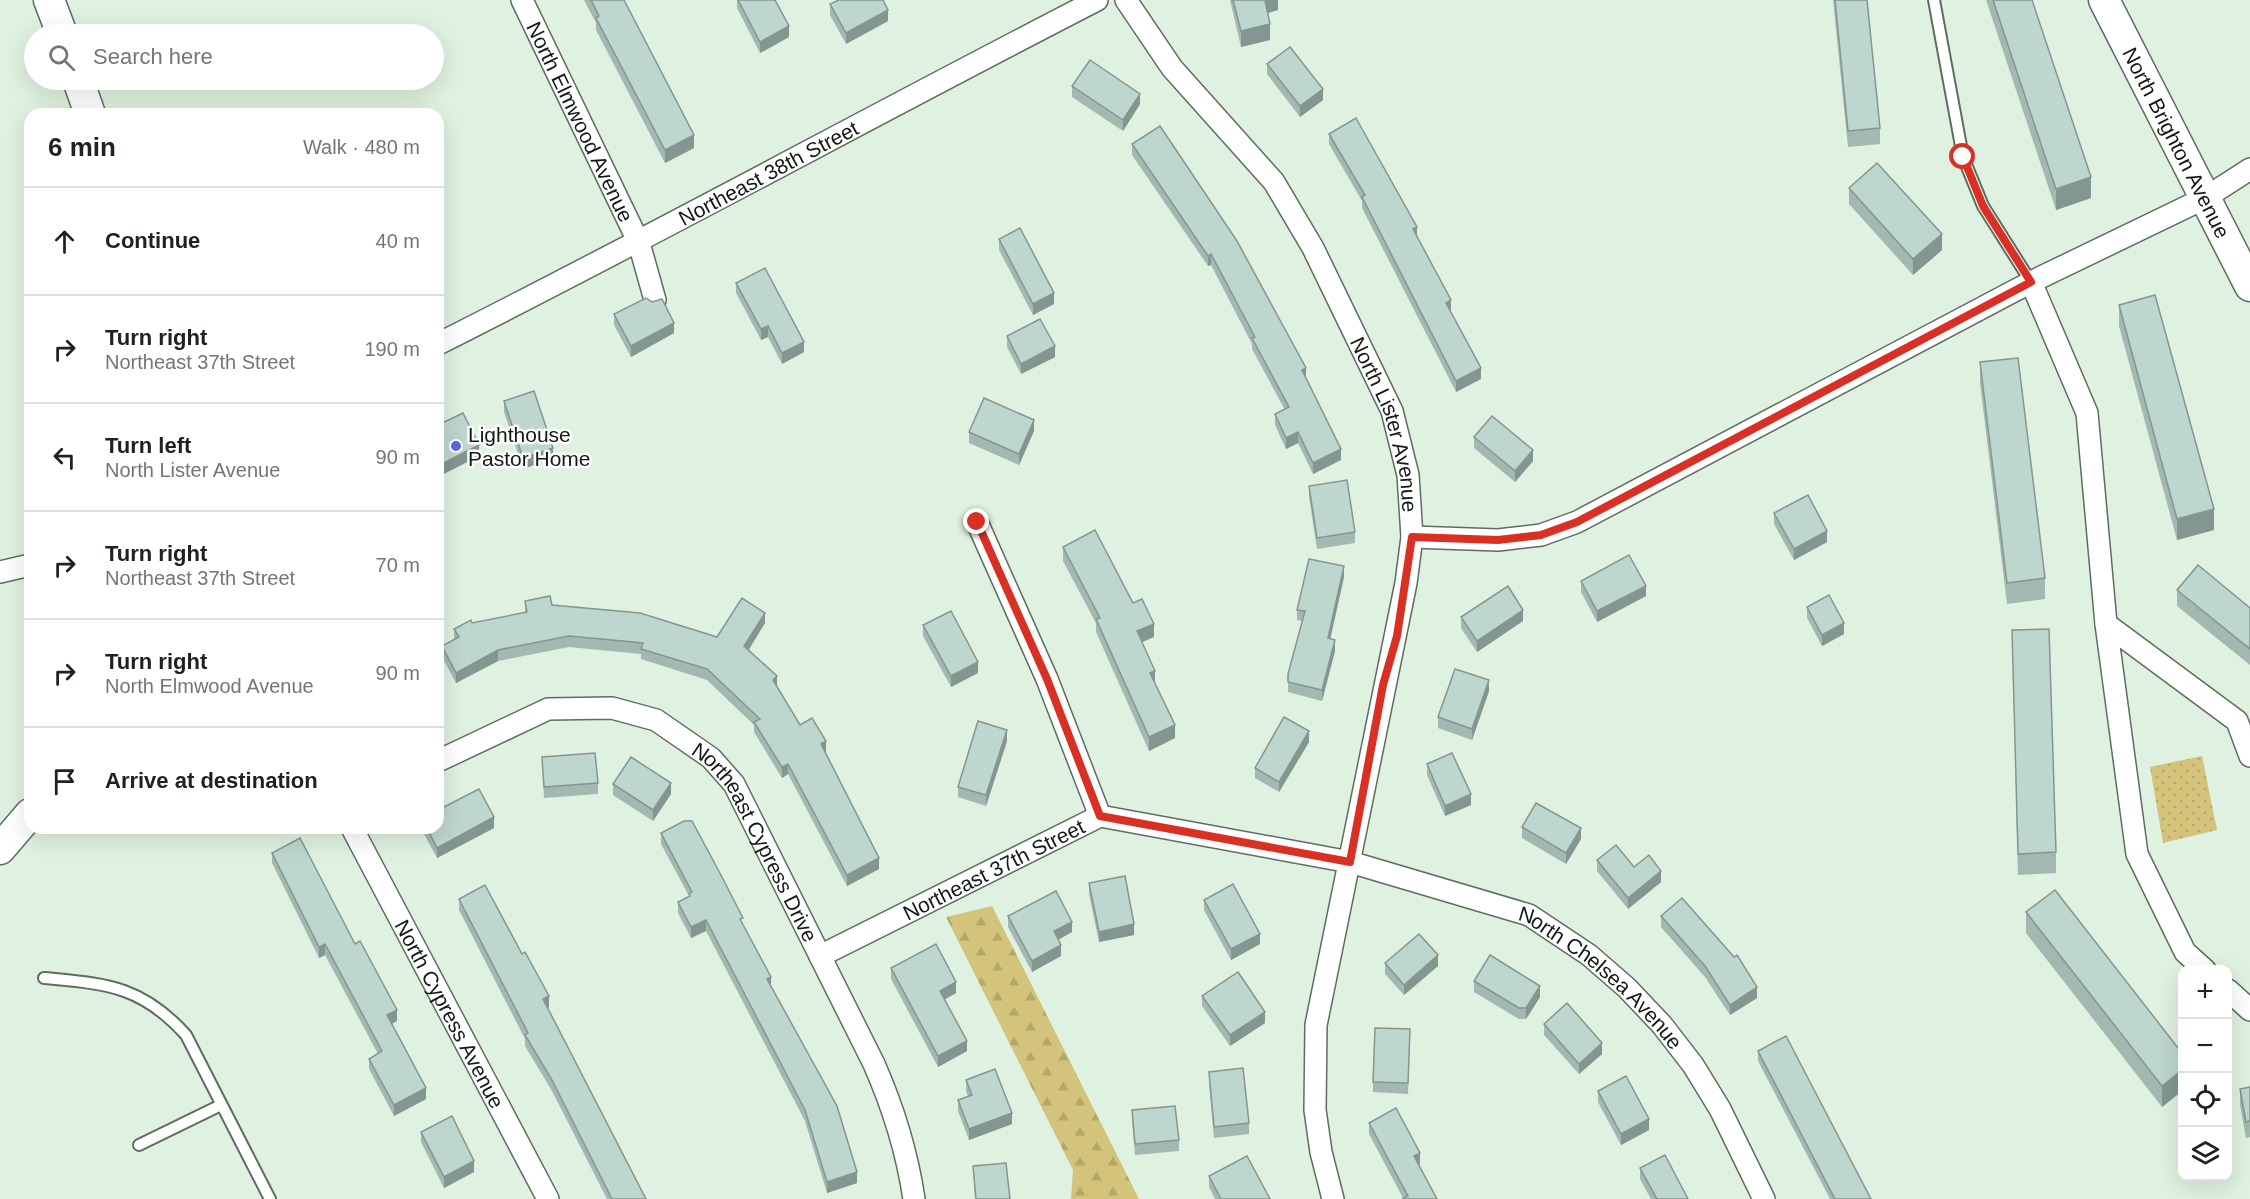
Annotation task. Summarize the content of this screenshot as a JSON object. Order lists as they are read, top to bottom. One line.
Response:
{"streets":{"main road":["North Brighton Avenue"],"street":["North Elmwood Avenue","Northeast 38th Street","North Lister Avenue","Northeast Cypress Drive","Northeast 37th Street","North Chelsea Avenue","North Cypress Avenue"]},"crossings":[["North Elmwood Avenue","Northeast 38th Street"],["North Lister Avenue","Northeast 37th Street"],["North Lister Avenue","North Chelsea Avenue"],["Northeast Cypress Drive","Northeast 37th Street"],["Northeast 37th Street","North Chelsea Avenue"]],"places":["Lighthouse Pastor Home"],"page":{"search":"Search here","heading":["6 min","Walk · 480 m"],"list":[["Continue","40 m"],["Turn right","Northeast 37th Street","190 m"],["Turn left","North Lister Avenue","90 m"],["Turn right","Northeast 37th Street","70 m"],["Turn right","North Elmwood Avenue","90 m"],"Arrive at destination"],"map_buttons":["+","−"]}}
